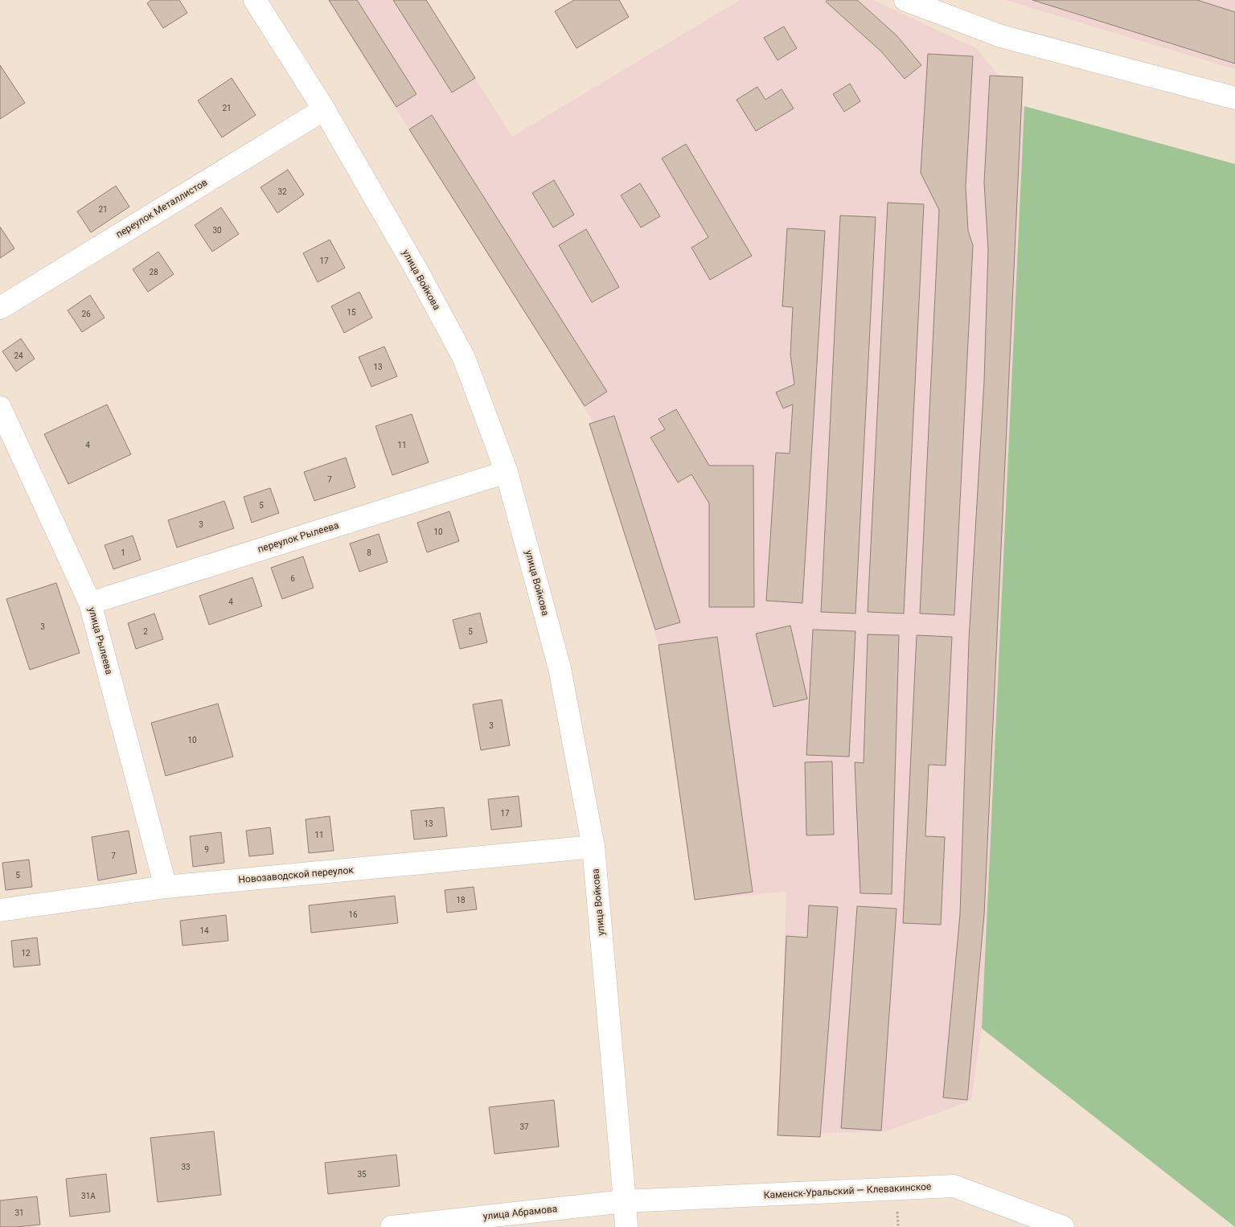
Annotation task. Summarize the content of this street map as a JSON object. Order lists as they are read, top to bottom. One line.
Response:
{"streets":{"street":["переулок Металлистов","улица Войкова","переулок Рылеева","улица Рылеева","Новозаводской переулок","Каменск-Уральский — Клевакинское","улица Абрамова"]},"crossings":[["переулок Металлистов","улица Войкова"],["улица Войкова","переулок Рылеева"],["улица Войкова","Новозаводской переулок"],["улица Войкова","Каменск-Уральский — Клевакинское"],["улица Войкова","улица Абрамова"],["переулок Рылеева","улица Рылеева"],["улица Рылеева","Новозаводской переулок"],["Каменск-Уральский — Клевакинское","улица Абрамова"]],"house_numbers":["21","32","21","30","17","28","15","26","24","13","4","11","7","5","3","10","1","8","6","4","3","2","5","3","10","17","13","11","9","7","5","18","16","14","12","37","33","35","31А","31"]}
